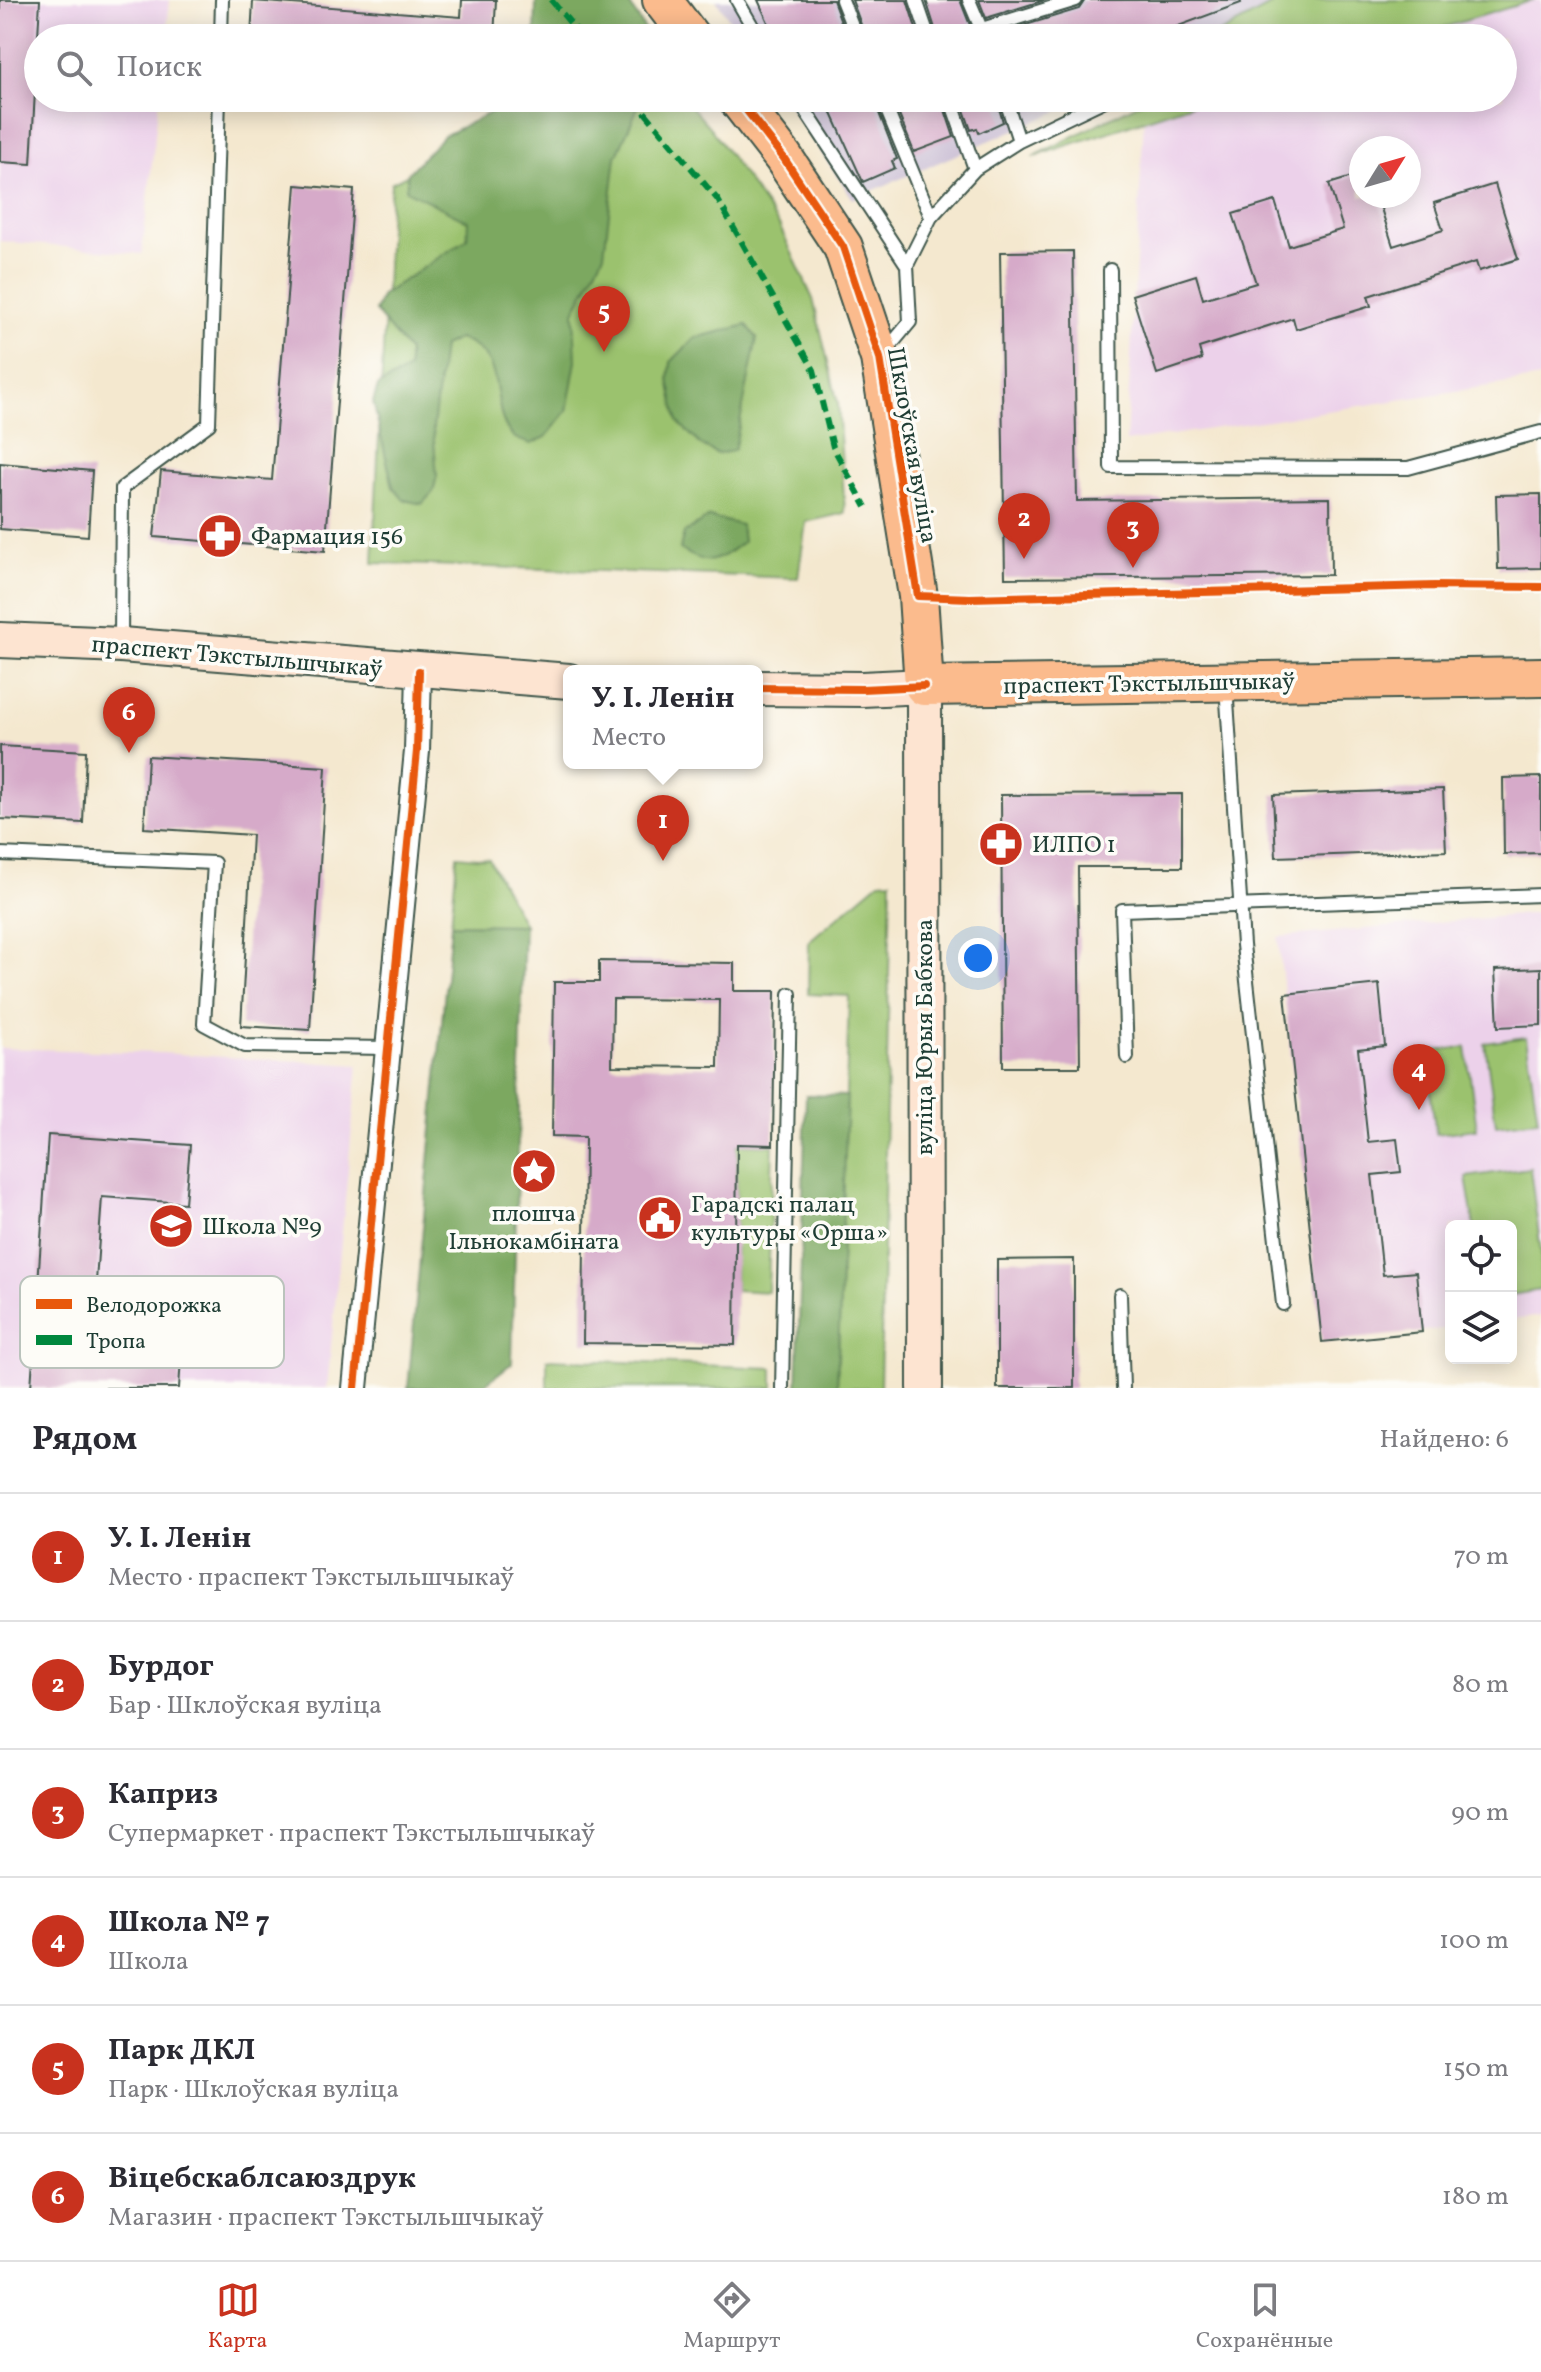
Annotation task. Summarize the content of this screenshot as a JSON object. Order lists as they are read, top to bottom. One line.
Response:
{"streets":{"main road":["Шклоўская вуліца","праспект Тэкстыльшчыкаў"],"street":["вуліца Юрыя Бабкова"]},"crossings":[["Шклоўская вуліца","праспект Тэкстыльшчыкаў"],["Шклоўская вуліца","вуліца Юрыя Бабкова"],["праспект Тэкстыльшчыкаў","вуліца Юрыя Бабкова"]],"places":{"pharmacy":["Фармация 156","ИЛПО 1"],"place":["плошча Ільнокамбіната"],"public building":["Гарадскі палац культуры «Орша»"],"school or university":["Школа №9"]},"legend":["Велодорожка","Тропа"],"north":"top right","page":{"search":"Поиск","pins":["5","2","3","6","1","4"],"popup":["У. І. Ленін","Место"],"heading":["Рядом","Найдено: 6"],"list":[{"mark":"1","name":"У. І. Ленін","note":"Место · праспект Тэкстыльшчыкаў","value":"70 m"},{"mark":"2","name":"Бурдог","note":"Бар · Шклоўская вуліца","value":"80 m"},{"mark":"3","name":"Каприз","note":"Супермаркет · праспект Тэкстыльшчыкаў","value":"90 m"},{"mark":"4","name":"Школа № 7","note":"Школа","value":"100 m"},{"mark":"5","name":"Парк ДКЛ","note":"Парк · Шклоўская вуліца","value":"150 m"},{"mark":"6","name":"Віцебскаблсаюздрук","note":"Магазин · праспект Тэкстыльшчыкаў","value":"180 m"}],"nav":["Карта","Маршрут","Сохранённые"]}}
